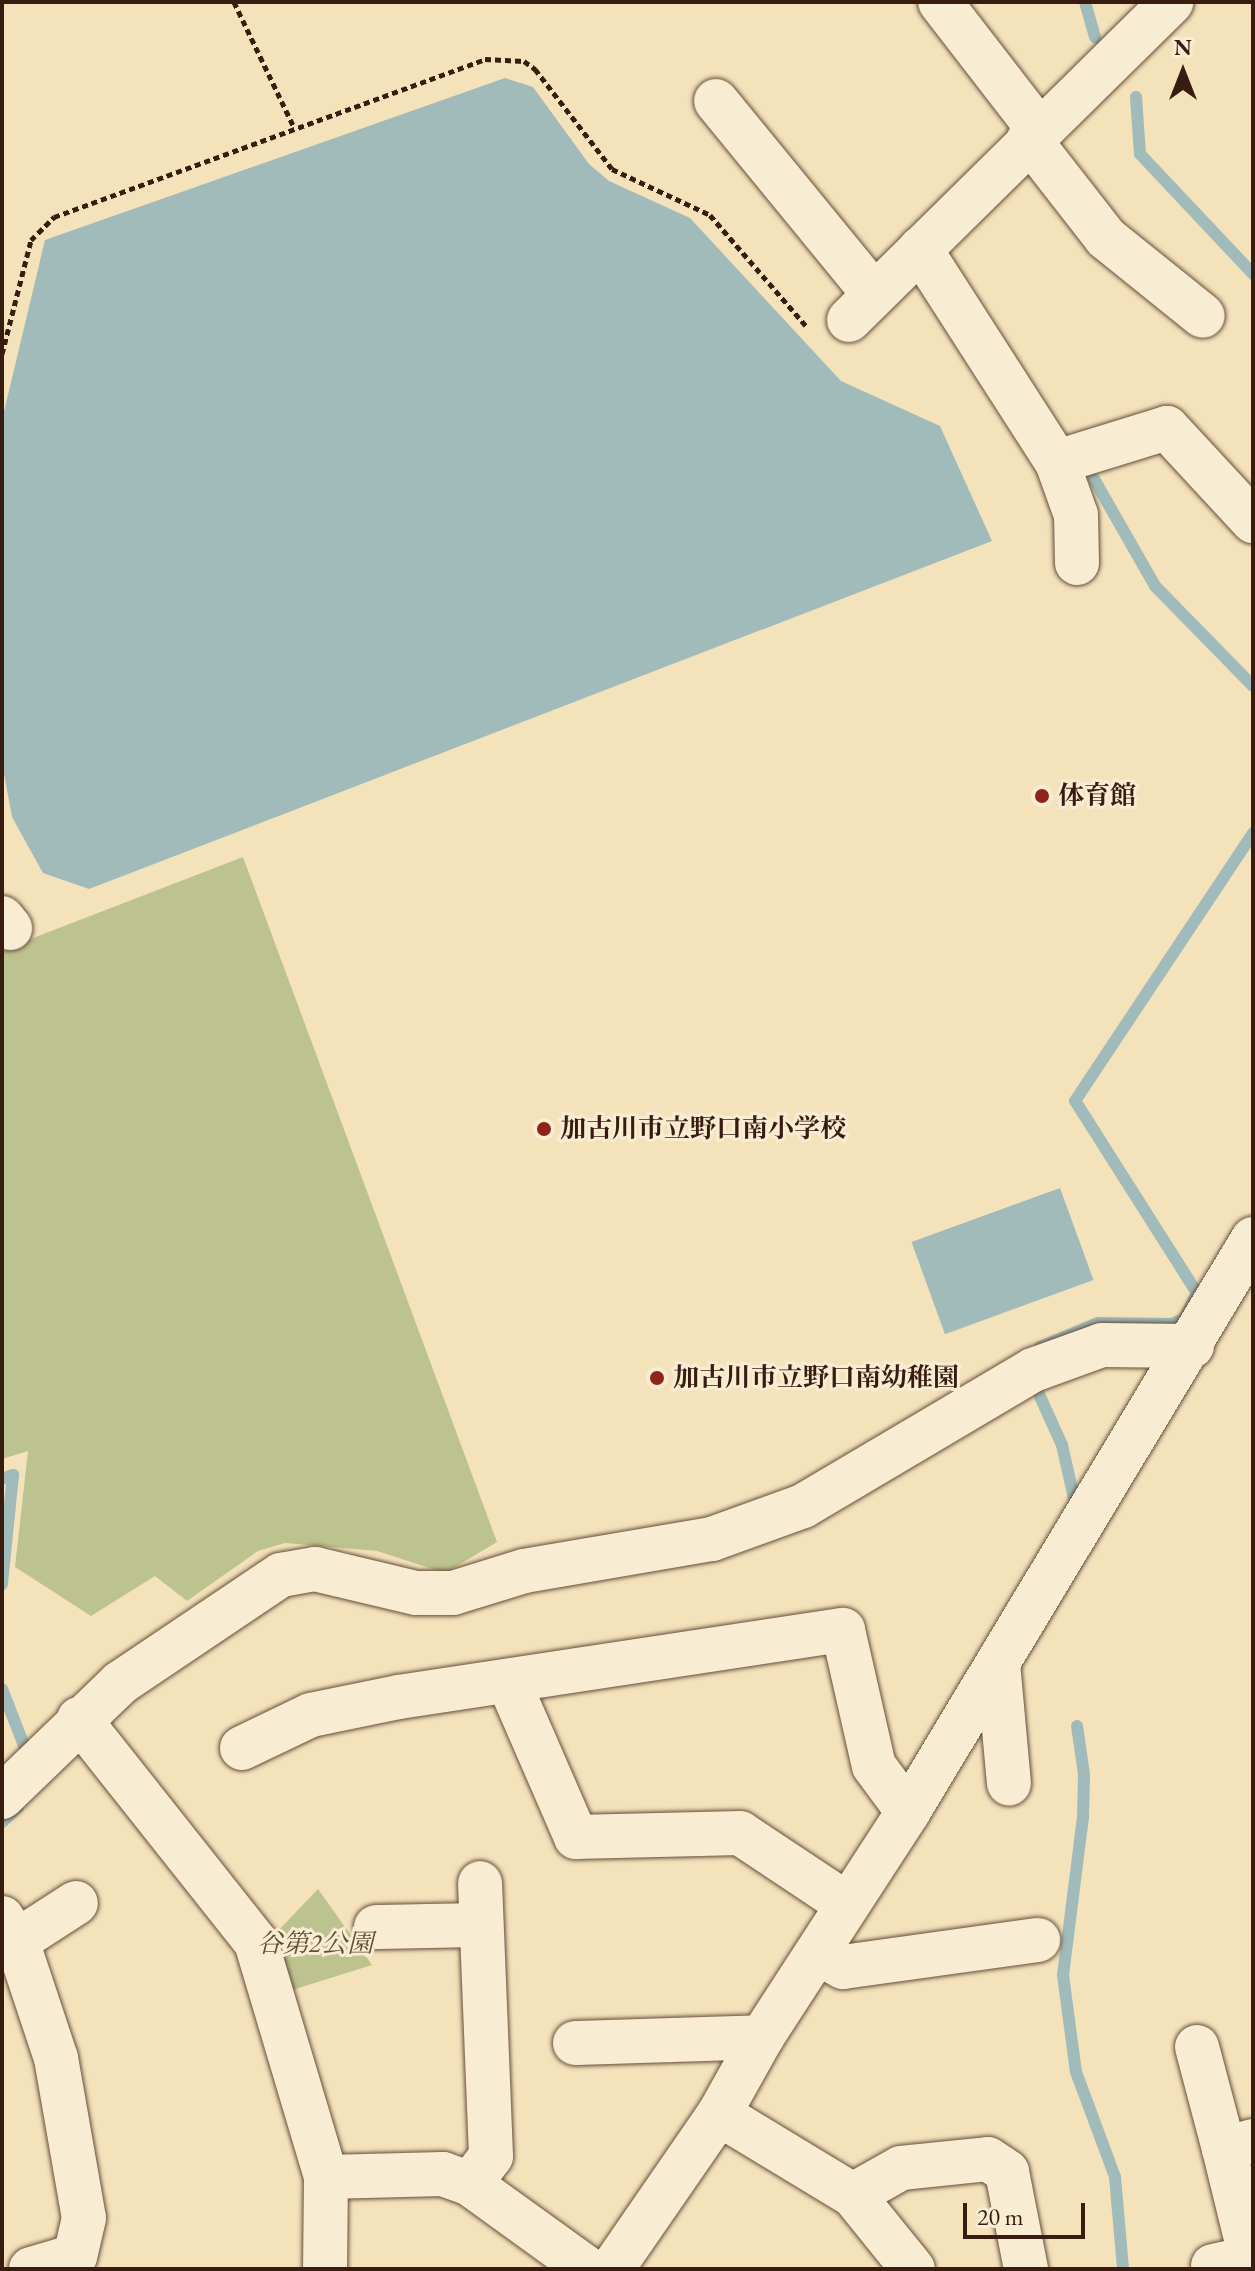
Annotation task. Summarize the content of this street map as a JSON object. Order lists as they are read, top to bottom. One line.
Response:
{"parks":["谷第2公園"],"places":["体育館","加古川市立野口南小学校","加古川市立野口南幼稚園"],"scale_bar":"20 m","north":"top"}
